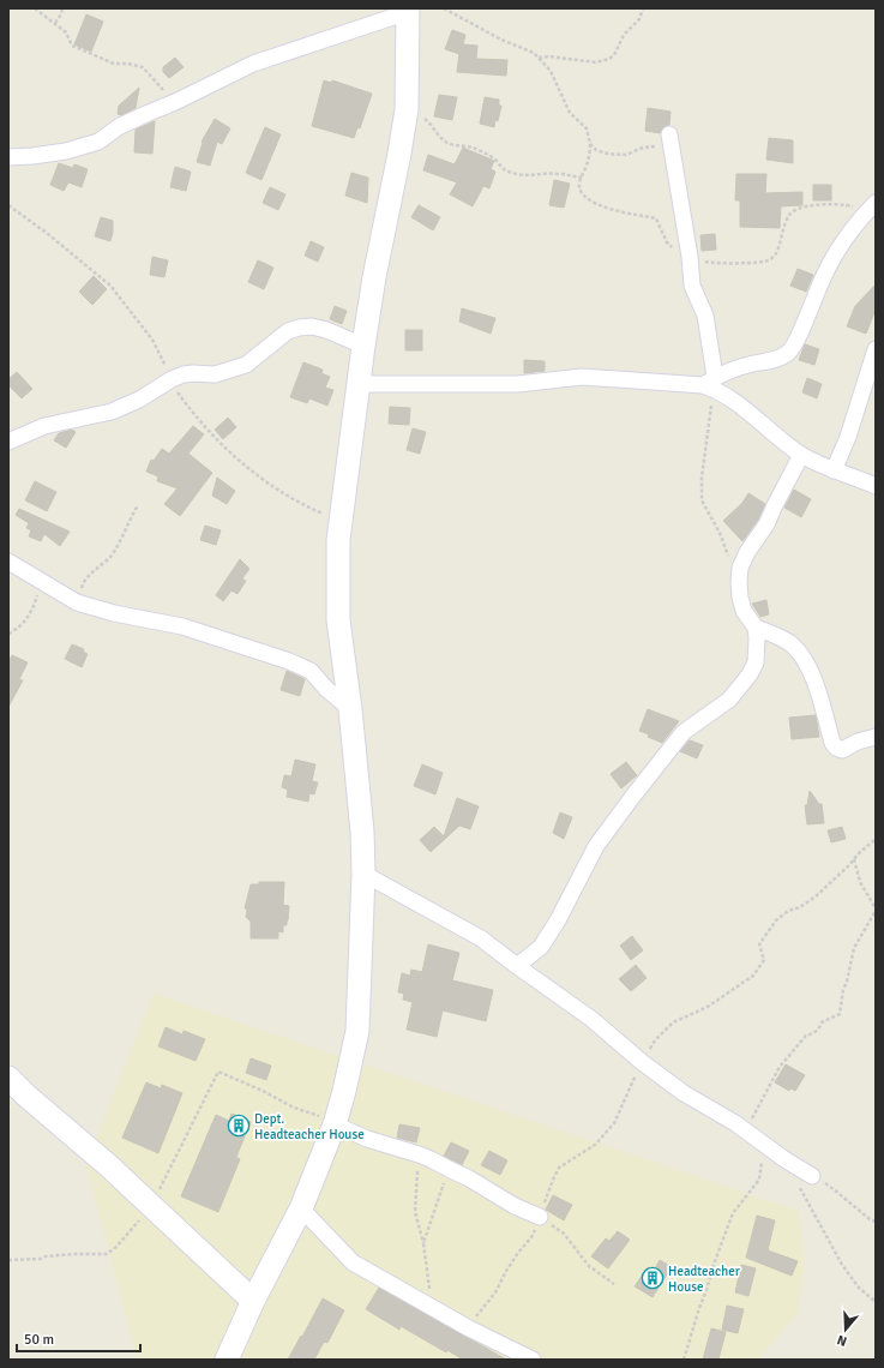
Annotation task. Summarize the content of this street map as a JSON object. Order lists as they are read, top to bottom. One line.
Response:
{"places":{"building":["Dept. Headteacher House","Headteacher House"]},"scale_bar":"50 m","north":"bottom"}
